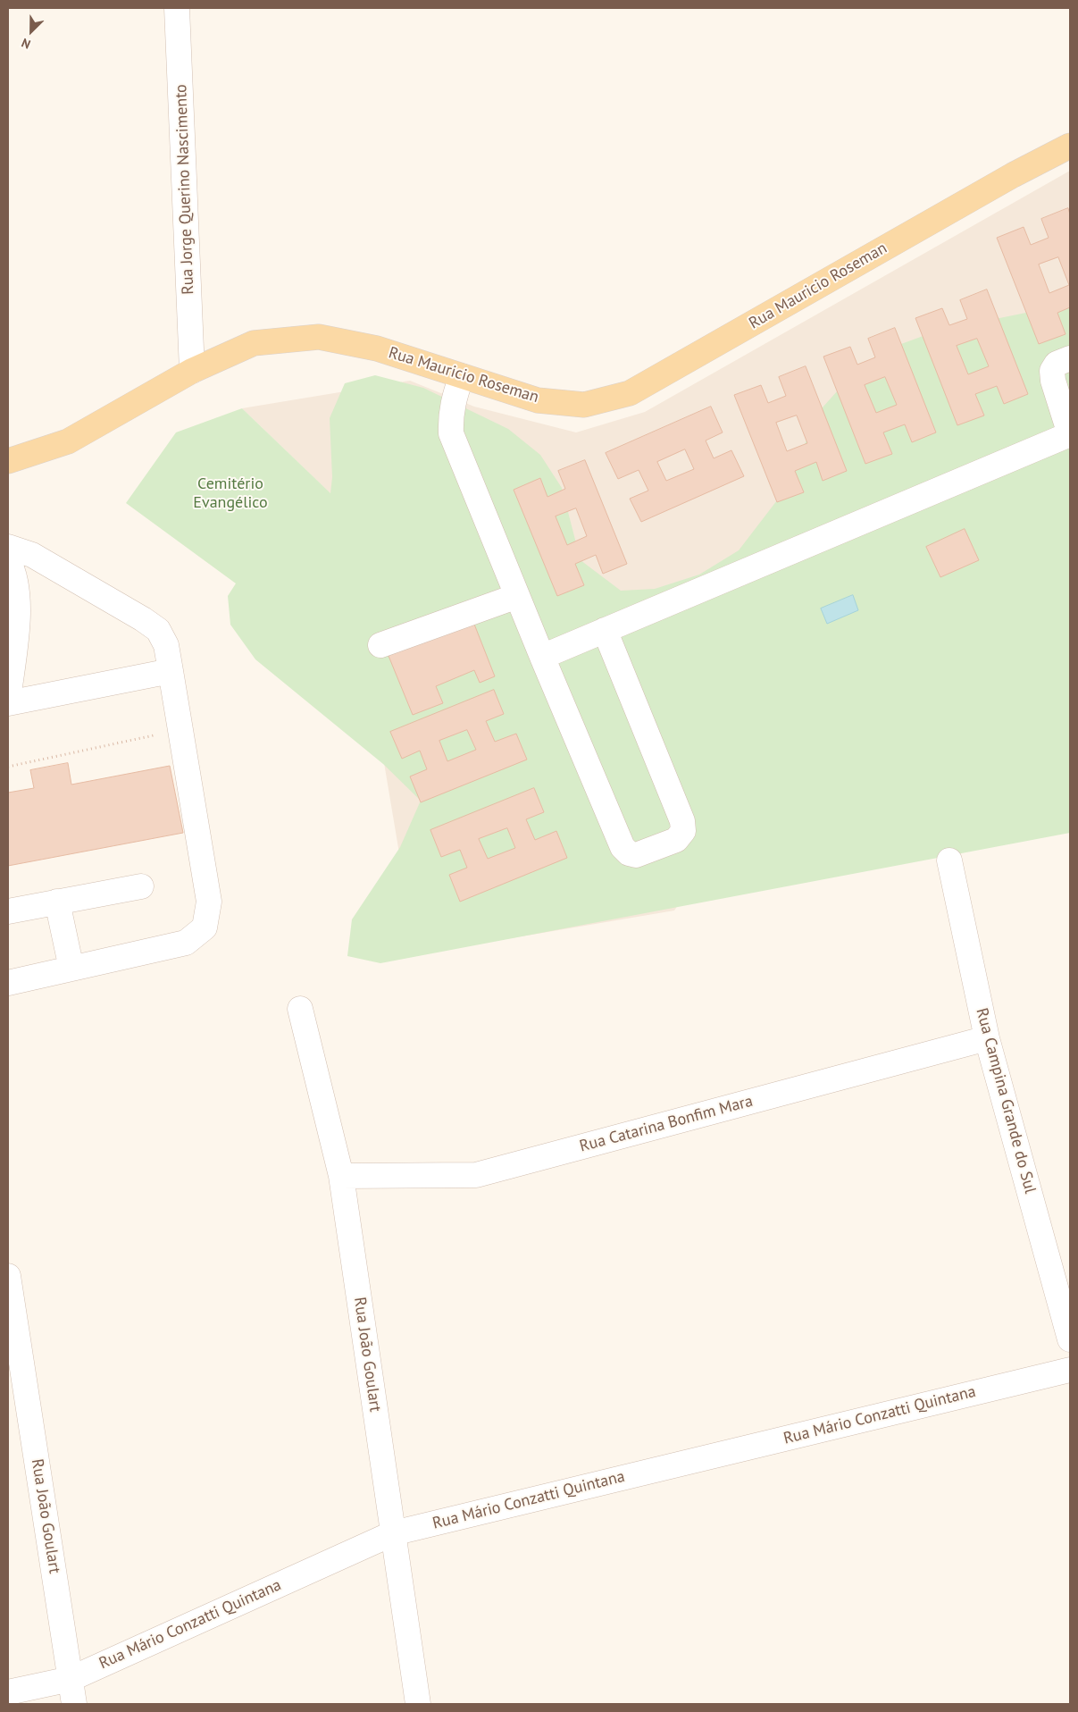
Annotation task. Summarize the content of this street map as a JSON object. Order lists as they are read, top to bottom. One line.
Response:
{"streets":{"main road":["Rua Mauricio Roseman"],"street":["Rua Jorge Querino Nascimento","Rua Campina Grande do Sul","Rua Catarina Bonfim Mara","Rua João Goulart","Rua Mário Conzatti Quintana"]},"crossings":[["Rua Jorge Querino Nascimento","Rua Mauricio Roseman"],["Rua Campina Grande do Sul","Rua Catarina Bonfim Mara"],["Rua Catarina Bonfim Mara","Rua João Goulart"],["Rua João Goulart","Rua Mário Conzatti Quintana"]],"parks":["Cemitério Evangélico"],"north":"bottom left"}
